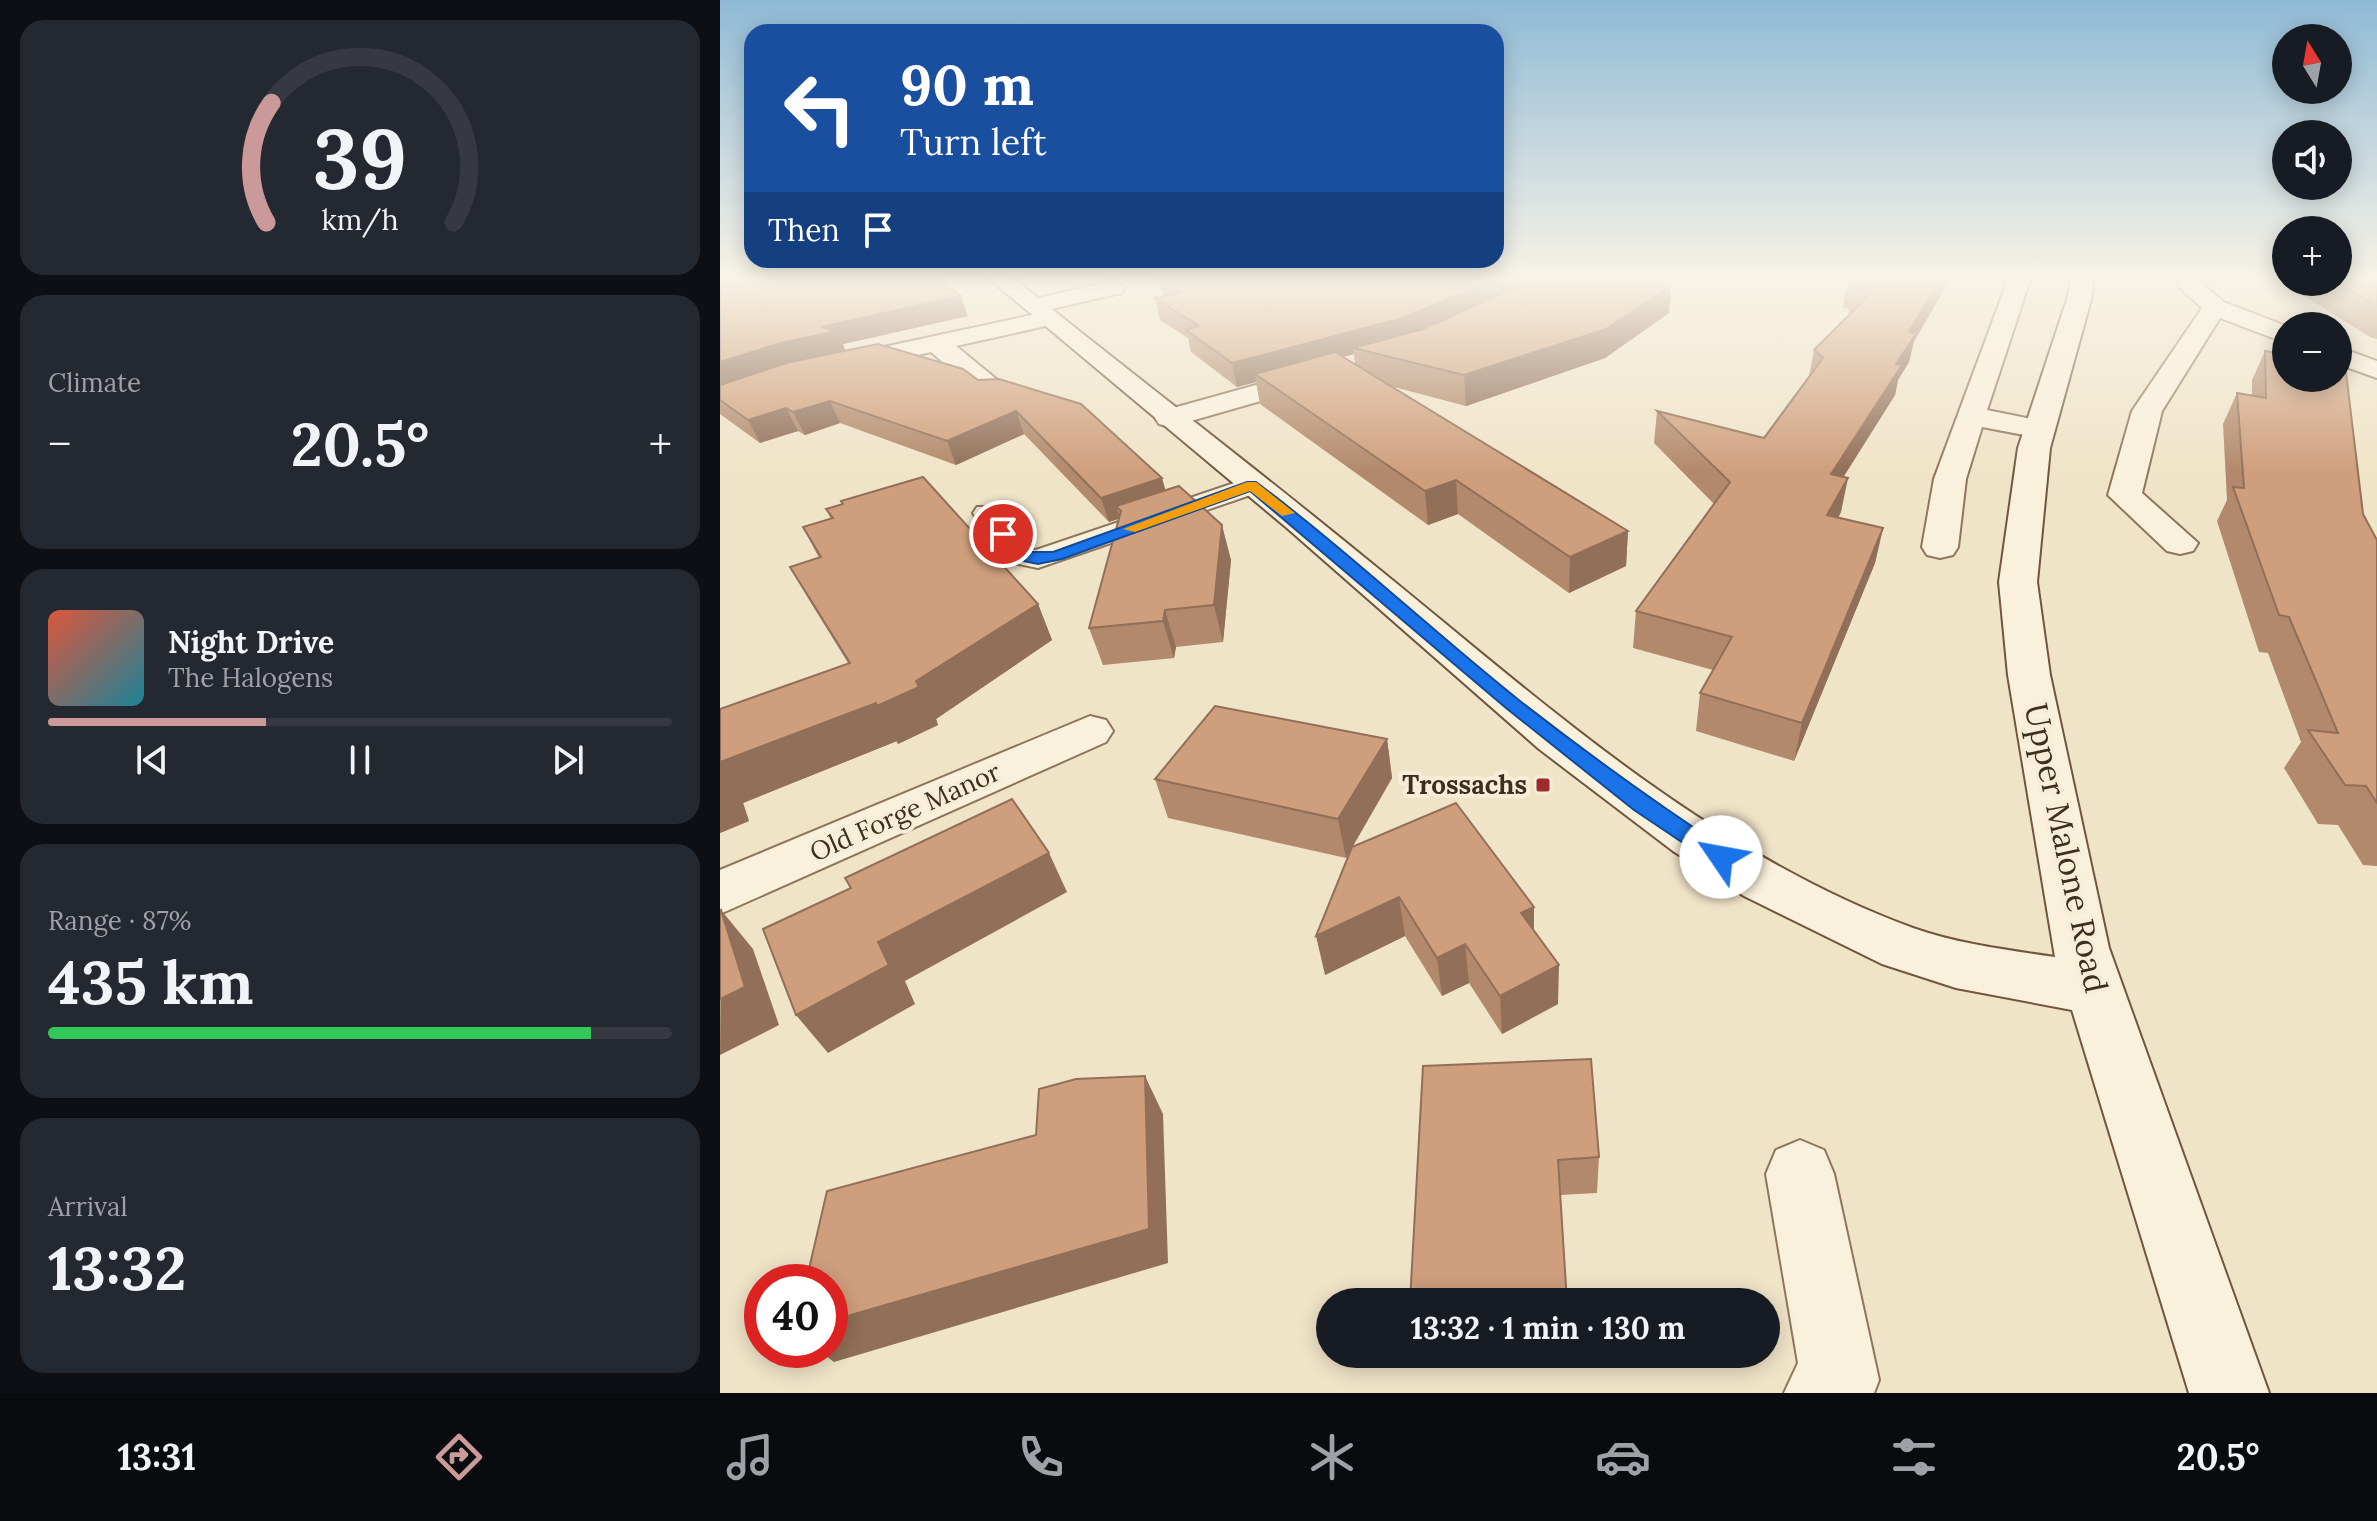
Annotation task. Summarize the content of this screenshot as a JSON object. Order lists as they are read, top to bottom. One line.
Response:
{"streets":{"street":["Old Forge Manor","Upper Malone Road"]},"places":{"transit":["Trossachs"]},"north":"top","page":{"map_buttons":["+","−"],"turn":["90 m","Turn left"],"then":"Then","tile":["Climate",["Range · 87%","435 km"],["Arrival","13:32"]],"heat":["−","20.5°","+"],"song":["Night Drive","The Halogens"],"limit":"40","trip":"13:32 · 1 min · 130 m","tabs":["13:31","20.5°"],"gauge":["39","km/h"]}}
